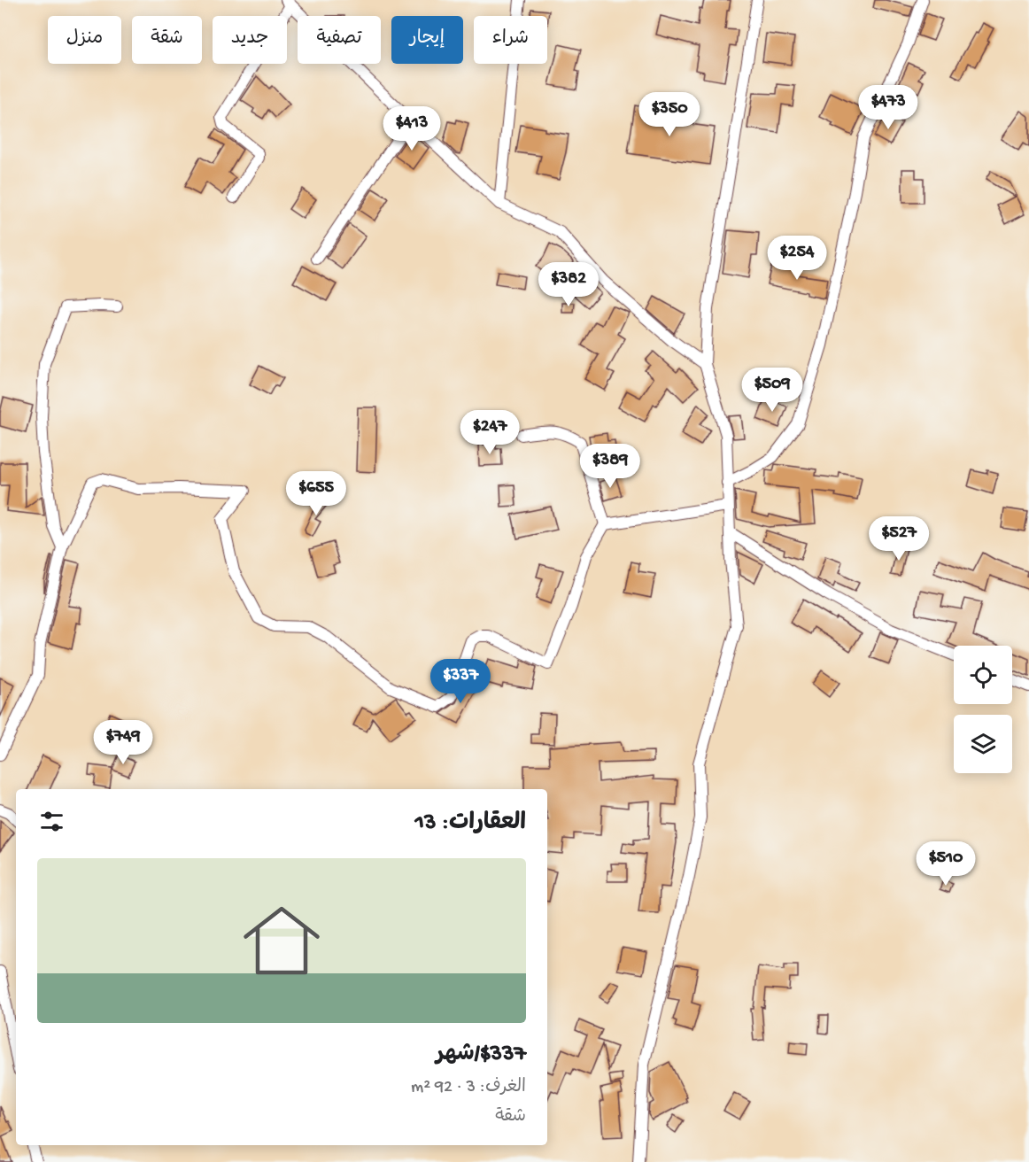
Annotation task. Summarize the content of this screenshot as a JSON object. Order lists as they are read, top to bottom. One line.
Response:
{"page":{"chip":["شراء","إيجار","تصفية","جديد","شقة","منزل"],"price":["$473","$350","$413","$254","$382","$509","$247","$389","$655","$527","$337","$749","$510"],"heading":"العقارات: 13","list":[{"name":"$337/شهر","note":"الغرف: 3 · 92 m² · شقة"}]}}
